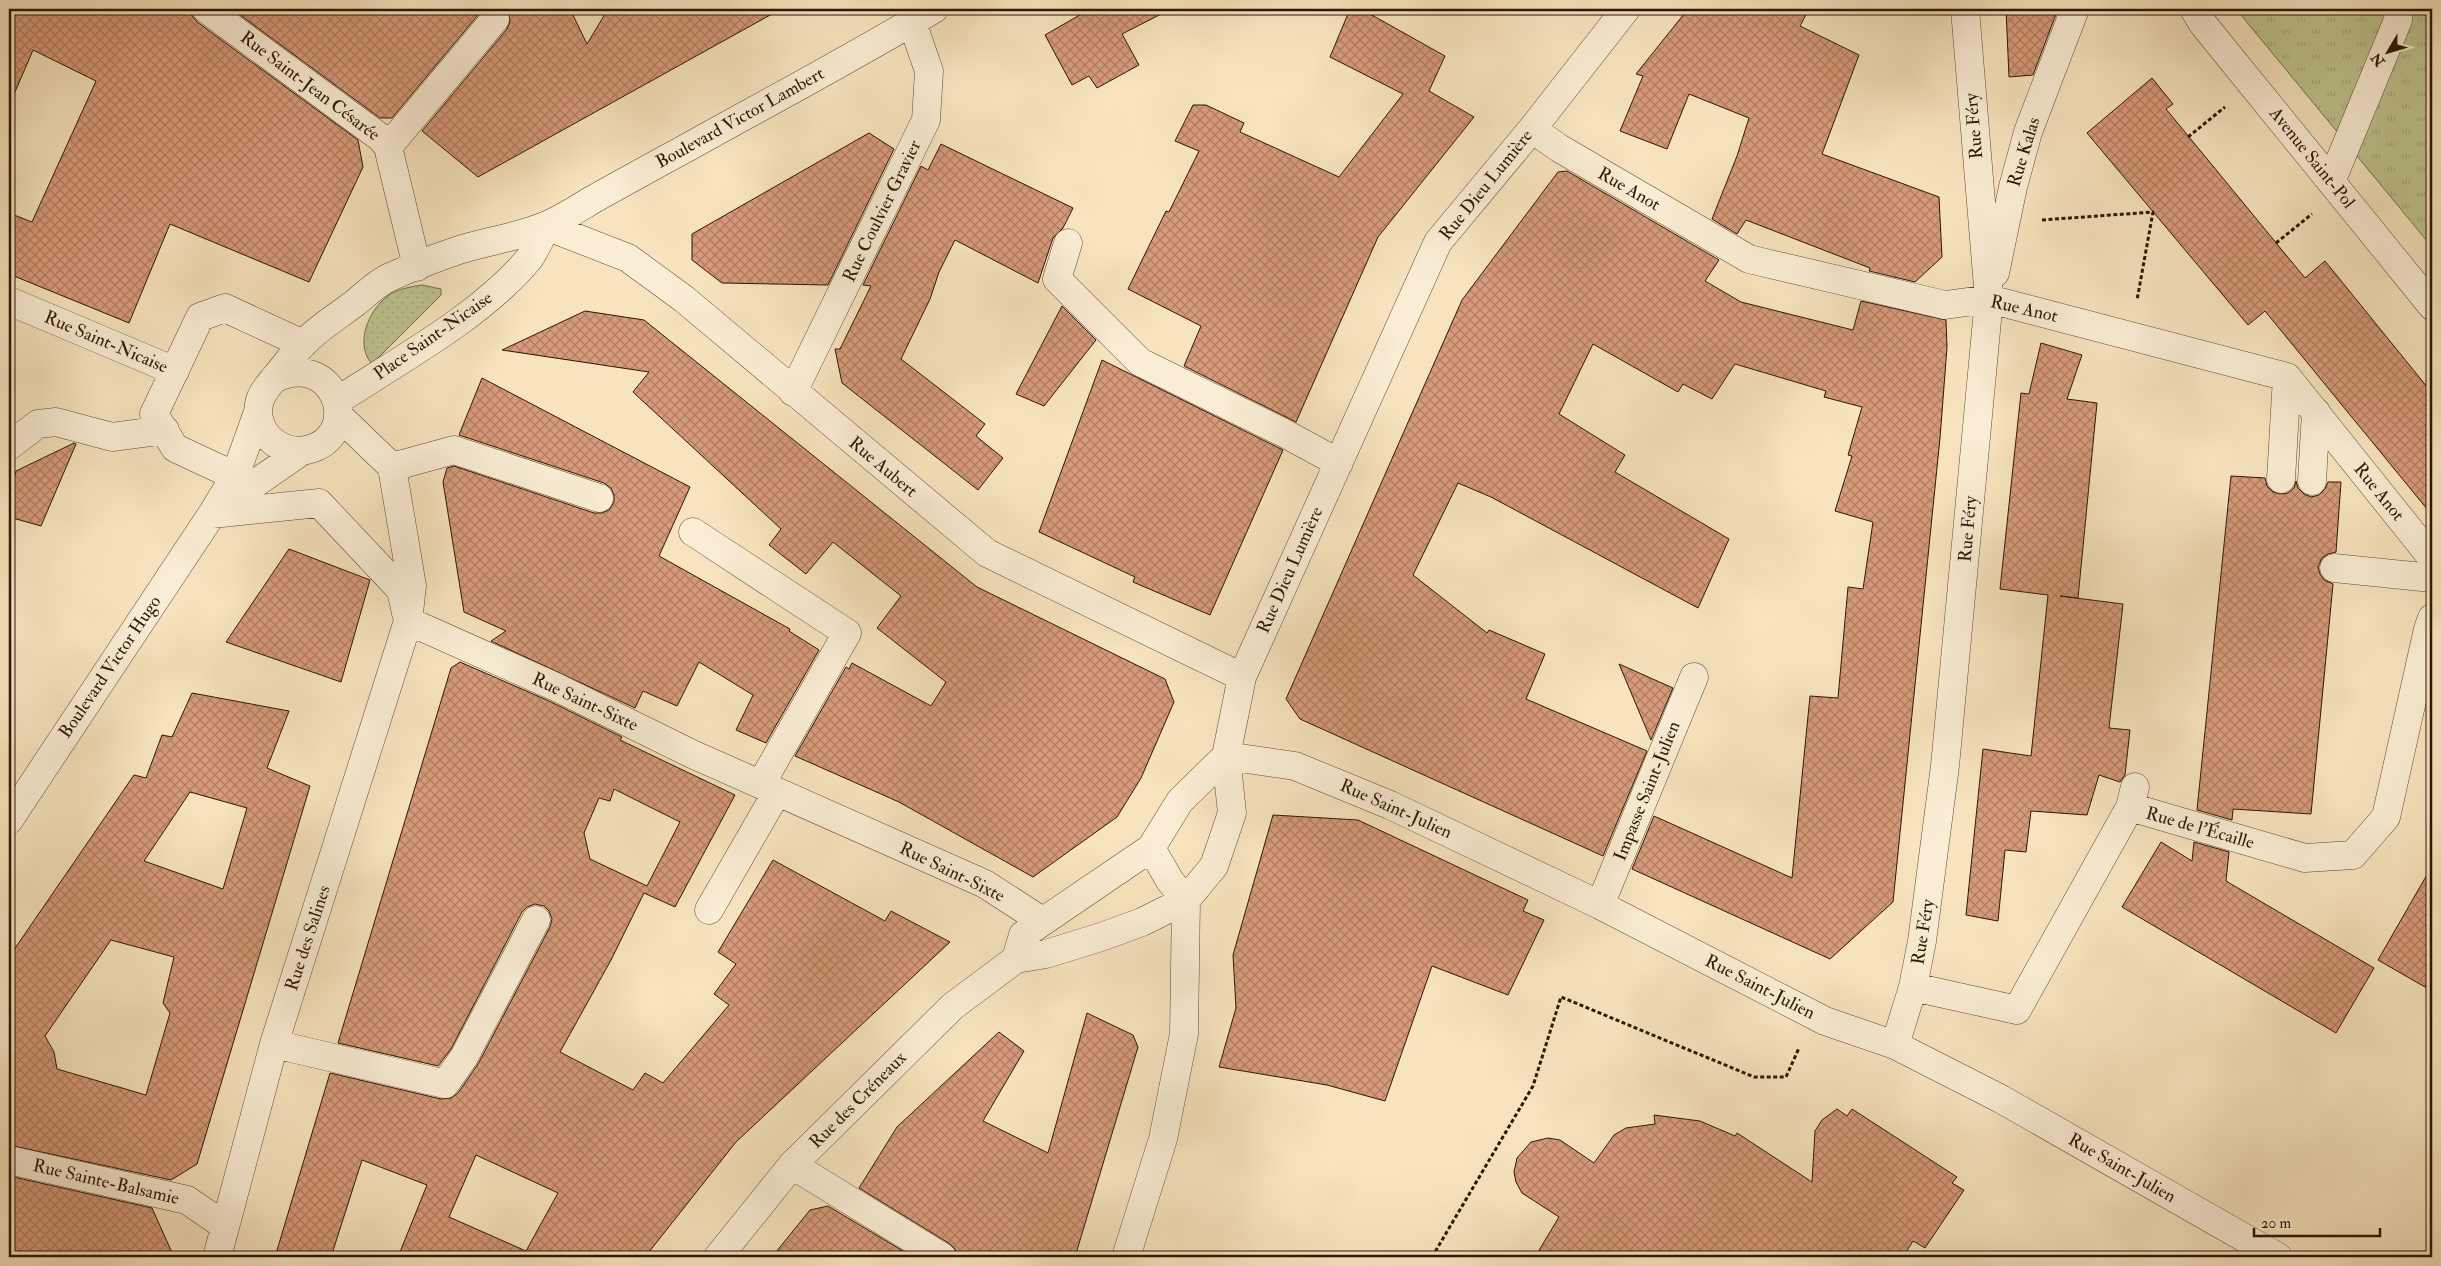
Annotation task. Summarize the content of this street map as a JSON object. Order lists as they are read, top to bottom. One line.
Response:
{"streets":{"street":["Rue Saint-Jean Césarée","Boulevard Victor Lambert","Rue Féry","Rue Kalas","Avenue Saint-Pol","Rue Dieu Lumière","Rue Anot","Rue Coulvier Gravier","Place Saint-Nicaise","Rue Saint-Nicaise","Rue Aubert","Boulevard Victor Hugo","Rue Saint-Sixte","Impasse Saint-Julien","Rue Saint-Julien","Rue de l'Écaille","Rue des Salines","Rue des Créneaux","Rue Sainte-Balsamie"]},"crossings":[["Boulevard Victor Lambert","Rue Coulvier Gravier"],["Boulevard Victor Lambert","Place Saint-Nicaise"],["Boulevard Victor Lambert","Rue Aubert"],["Rue Féry","Rue Kalas"],["Rue Féry","Rue Anot"],["Rue Féry","Rue Saint-Julien"],["Rue Féry","Rue de l'Écaille"],["Rue Kalas","Rue Anot"],["Rue Dieu Lumière","Rue Anot"],["Rue Dieu Lumière","Rue Aubert"],["Rue Dieu Lumière","Rue Saint-Julien"],["Rue Coulvier Gravier","Rue Aubert"],["Place Saint-Nicaise","Rue Aubert"],["Rue Saint-Sixte","Rue des Salines"],["Impasse Saint-Julien","Rue Saint-Julien"],["Rue des Salines","Rue Sainte-Balsamie"]],"scale_bar":"20 m","north":"bottom left"}
